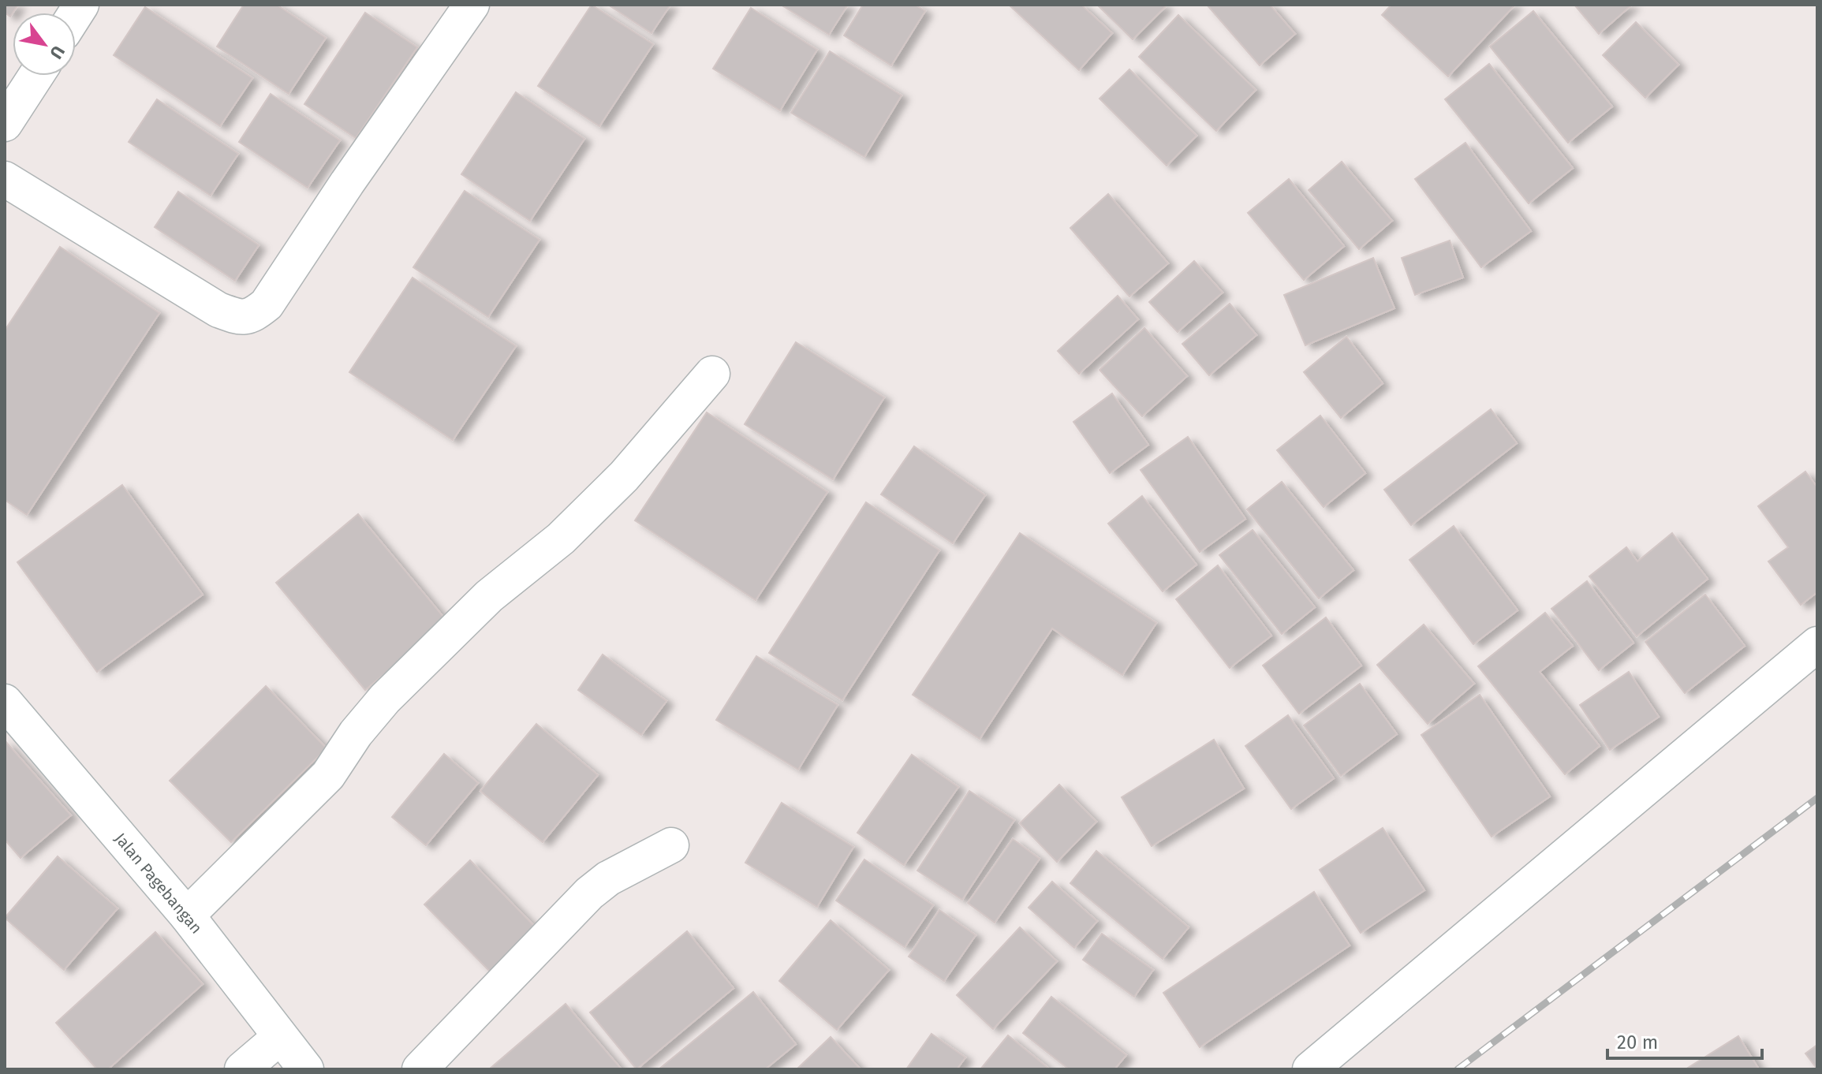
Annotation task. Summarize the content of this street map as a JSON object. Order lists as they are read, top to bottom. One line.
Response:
{"streets":{"street":["Jalan Pagebangan"]},"scale_bar":"20 m","north":"bottom right"}
